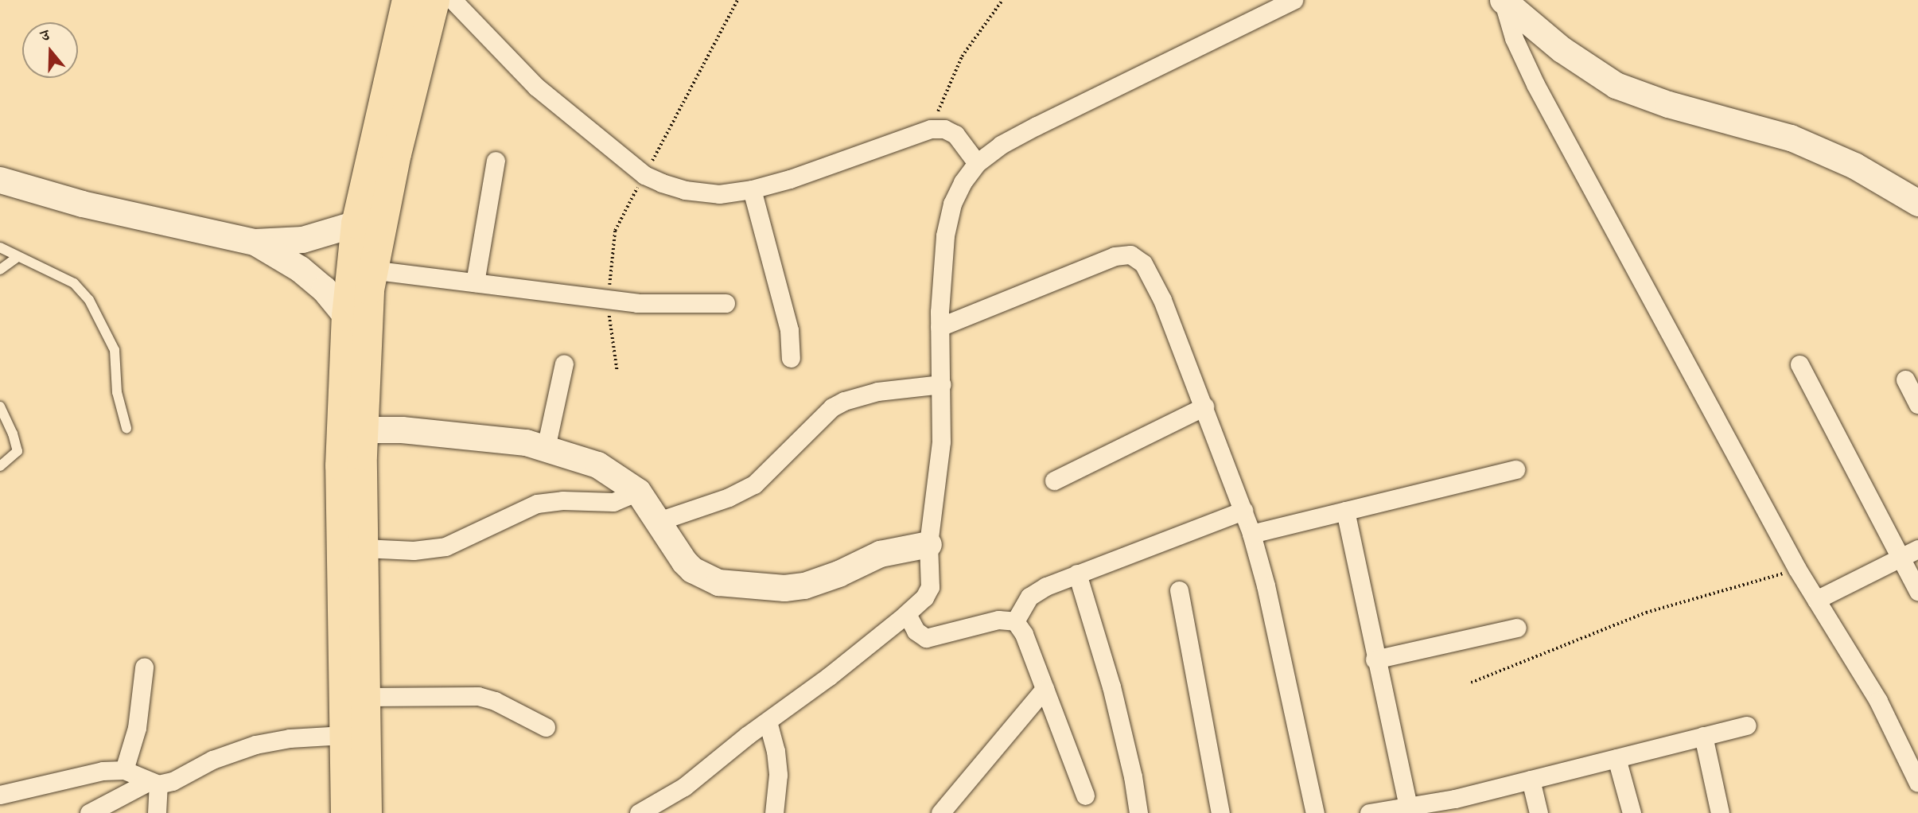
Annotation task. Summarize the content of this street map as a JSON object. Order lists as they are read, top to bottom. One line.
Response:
{"north":"top"}
